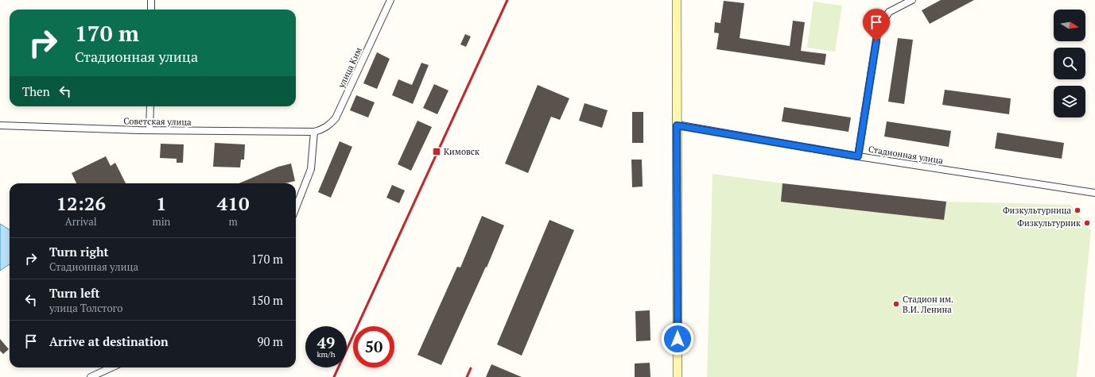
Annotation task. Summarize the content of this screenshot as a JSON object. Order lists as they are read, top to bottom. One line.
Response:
{"streets":{"street":["улица Ким","Советская улица","Стадионная улица"]},"crossings":[["улица Ким","Советская улица"]],"places":{"transit":["Кимовск"],"other":["Физкультурница","Физкультурник","Стадион им. В.И. Ленина"]},"north":"right","page":{"turn":["170 m","Стадионная улица"],"then":"Then","eta":["12:26","Arrival","1","min","410","m"],"list":[{"name":"Turn right","note":"Стадионная улица","value":"170 m"},{"name":"Turn left","note":"улица Толстого","value":"150 m"},{"name":"Arrive at destination","value":"90 m"}],"speed":"49 km/h","limit":"50"}}
